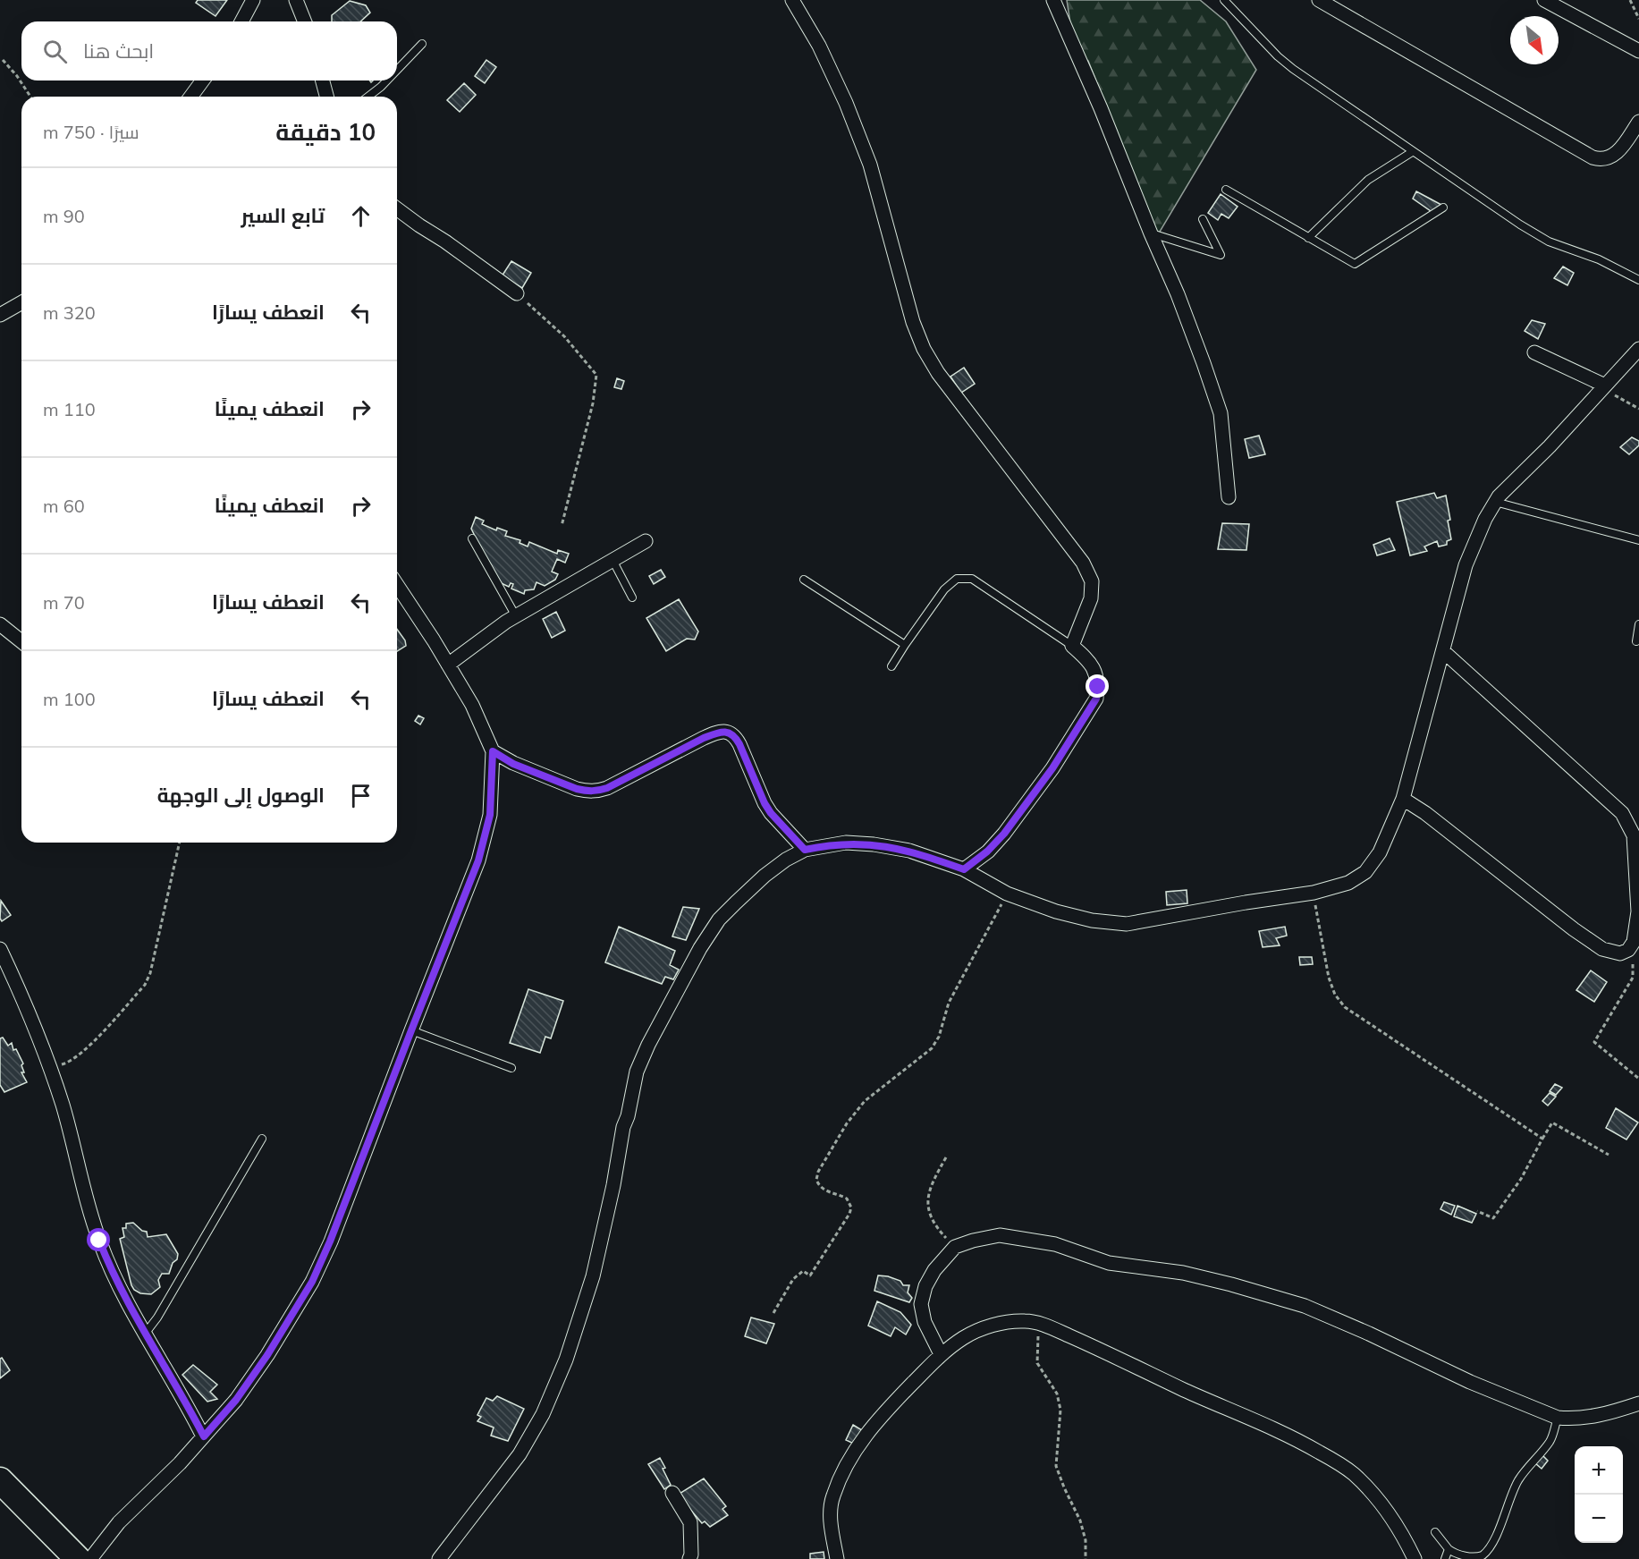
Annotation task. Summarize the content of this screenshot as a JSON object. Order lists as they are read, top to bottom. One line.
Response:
{"north":"bottom right","page":{"search":"ابحث هنا","heading":["10 دقيقة","سيرًا · 750 m"],"list":[["تابع السير","90 m"],["انعطف يسارًا","320 m"],["انعطف يمينًا","110 m"],["انعطف يمينًا","60 m"],["انعطف يسارًا","70 m"],["انعطف يسارًا","100 m"],"الوصول إلى الوجهة"],"map_buttons":["+","−"]}}
